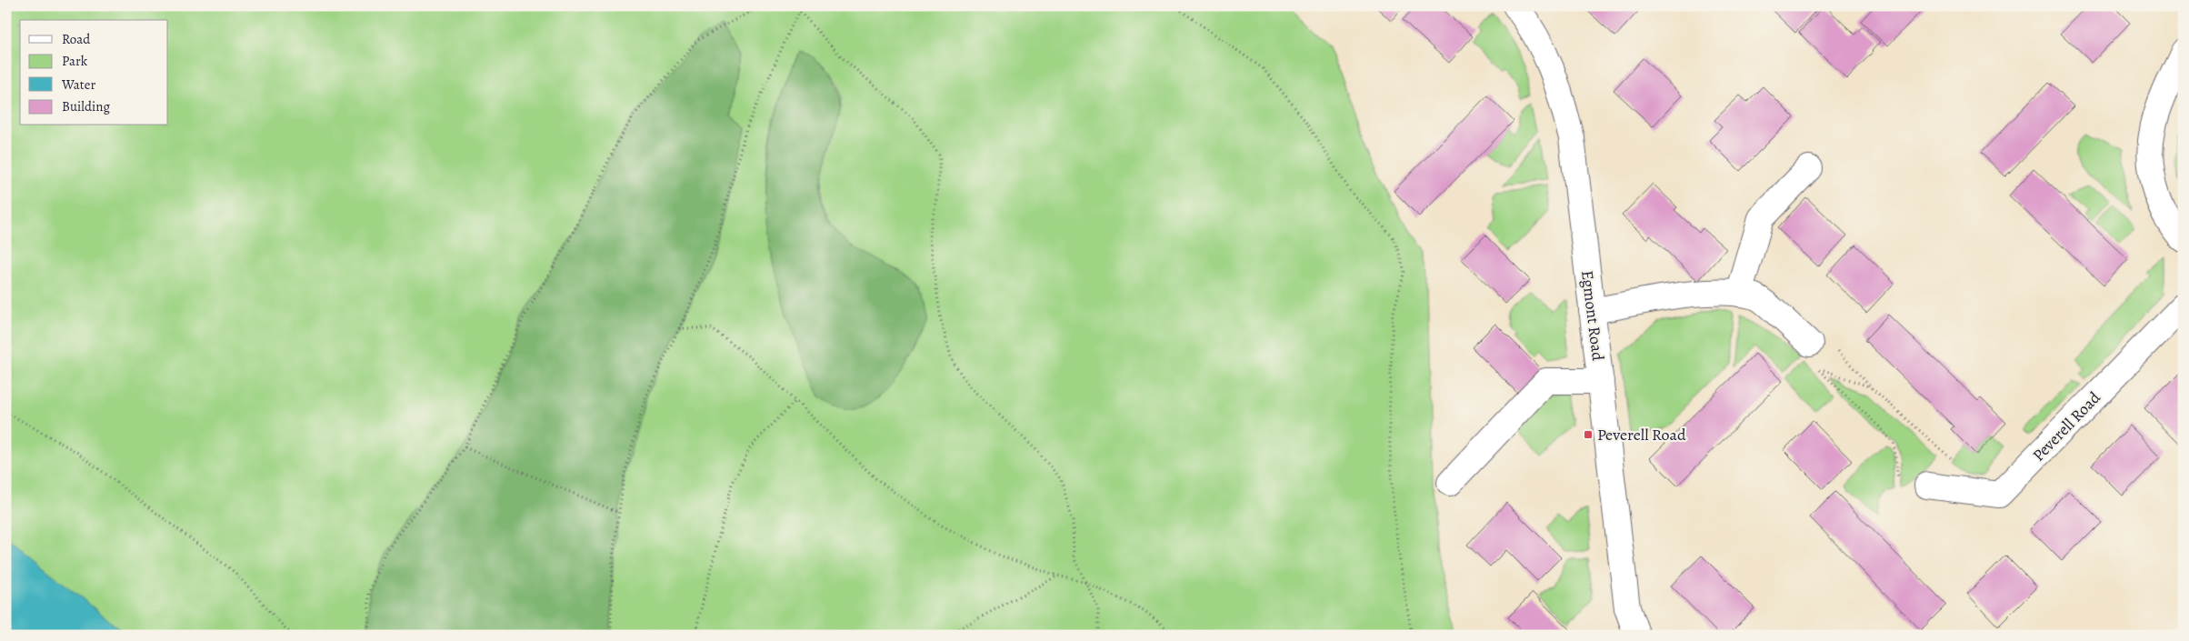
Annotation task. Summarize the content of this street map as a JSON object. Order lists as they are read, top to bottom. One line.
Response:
{"streets":{"street":["Egmont Road","Peverell Road"]},"places":{"transit":["Peverell Road"]},"legend":["Road","Park","Water","Building"]}
